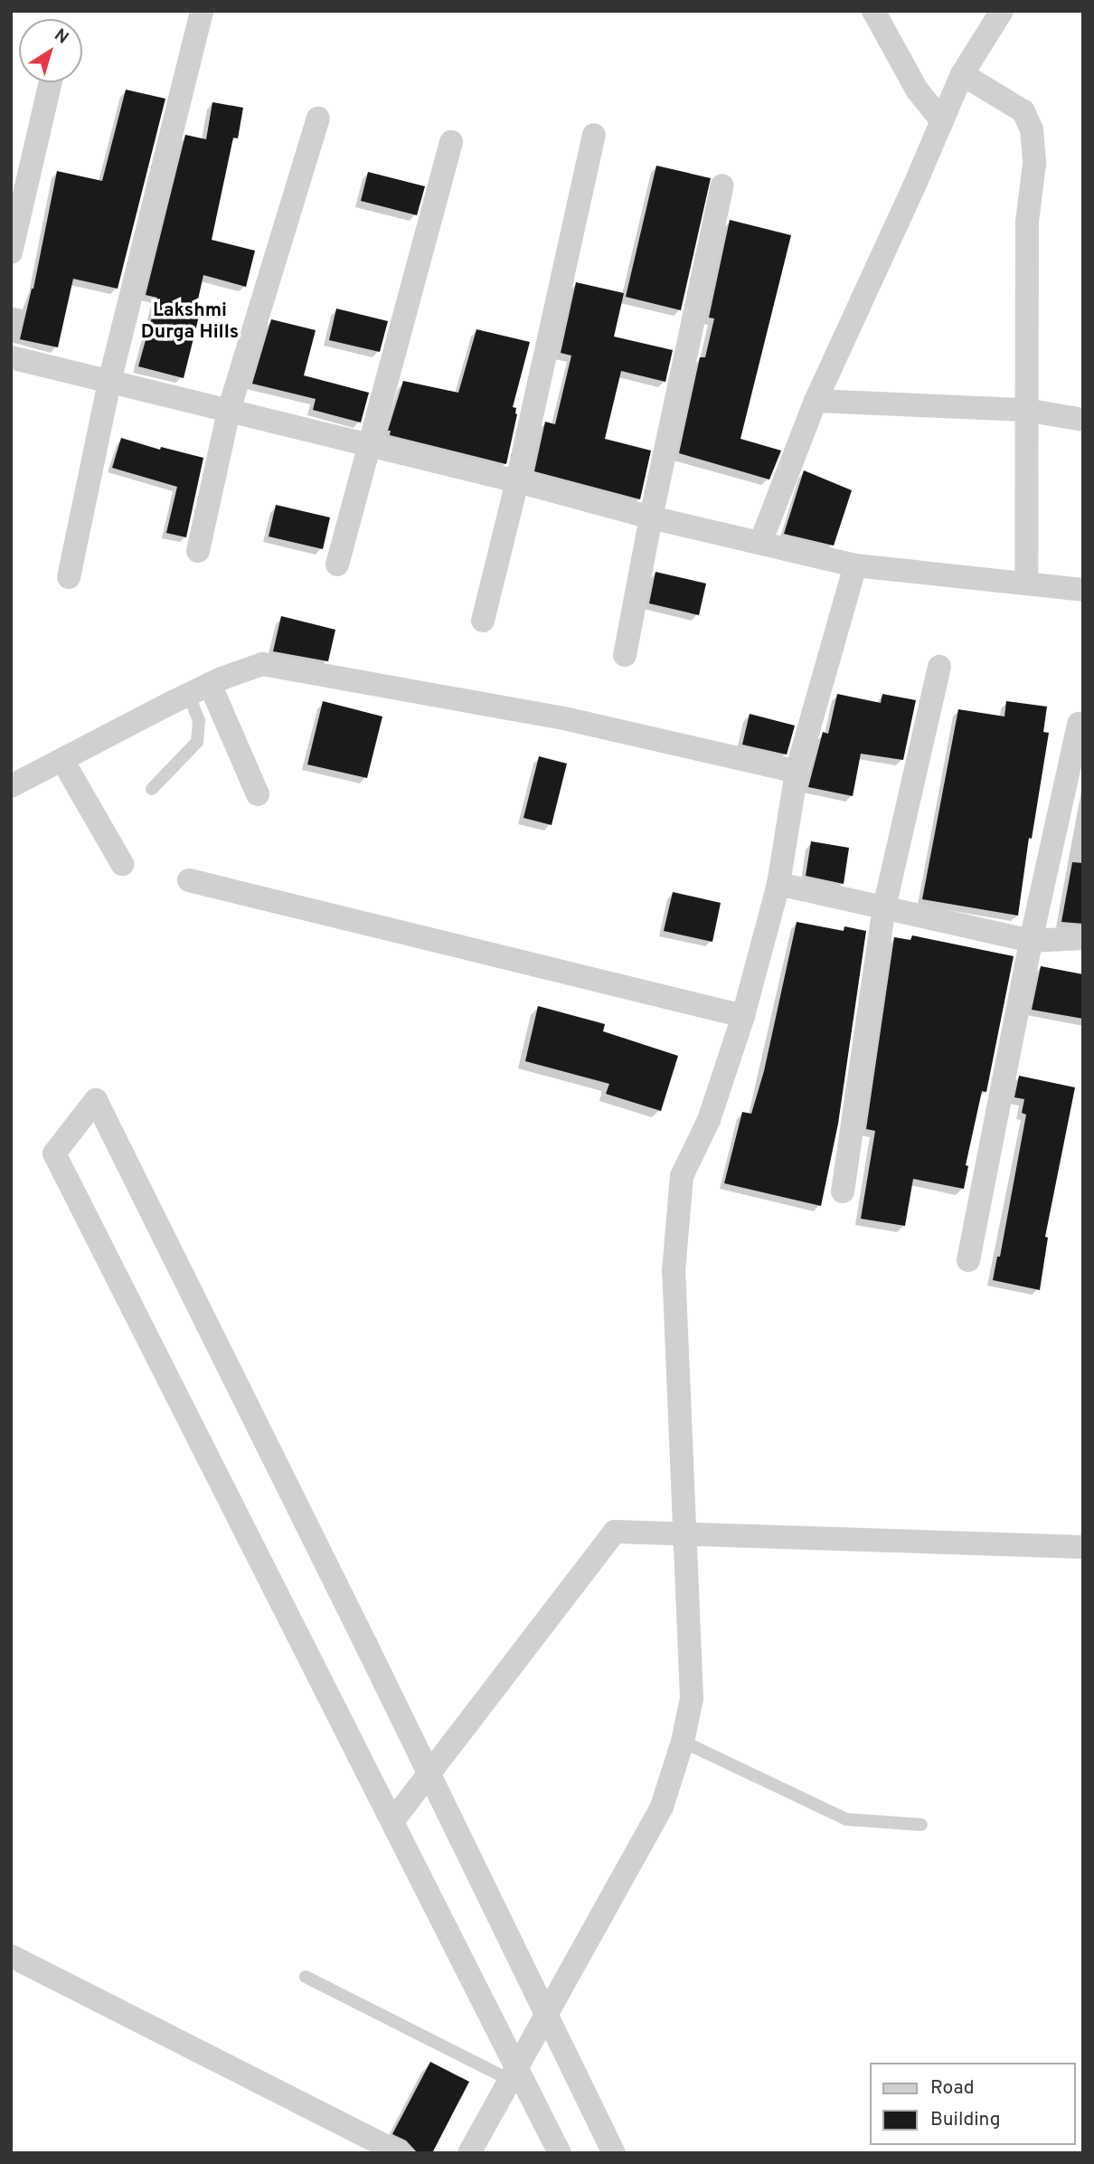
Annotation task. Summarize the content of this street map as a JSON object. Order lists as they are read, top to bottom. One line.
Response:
{"districts":["Lakshmi Durga Hills"],"legend":["Road","Building"],"north":"top right"}
